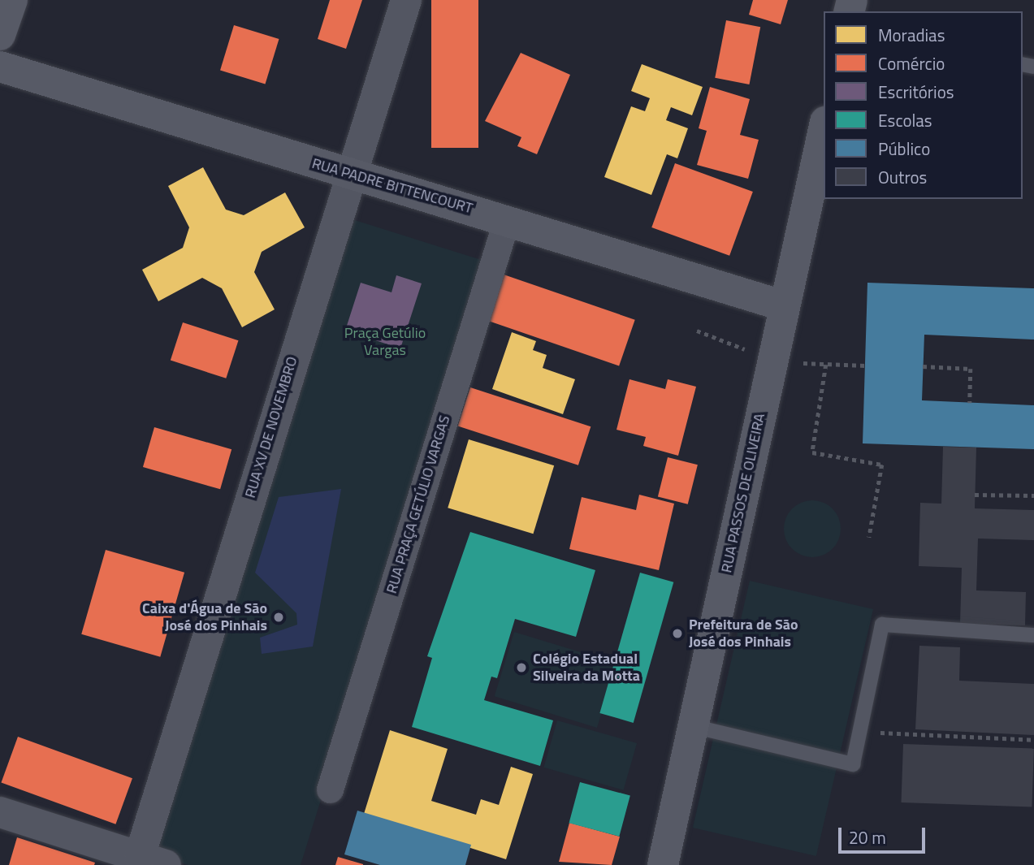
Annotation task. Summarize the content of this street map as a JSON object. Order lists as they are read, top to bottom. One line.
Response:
{"streets":{"main road":["RUA PADRE BITTENCOURT","RUA PASSOS DE OLIVEIRA"],"street":["RUA XV DE NOVEMBRO","RUA PRAÇA GETÚLIO VARGAS"]},"crossings":[["RUA PADRE BITTENCOURT","RUA XV DE NOVEMBRO"],["RUA PADRE BITTENCOURT","RUA PASSOS DE OLIVEIRA"],["RUA PADRE BITTENCOURT","RUA PRAÇA GETÚLIO VARGAS"]],"parks":["Praça Getúlio Vargas"],"places":["Caixa d'Água de São José dos Pinhais","Prefeitura de São José dos Pinhais","Colégio Estadual Silveira da Motta"],"legend":["Moradias","Comércio","Escritórios","Escolas","Público","Outros"],"scale_bar":"20 m"}
